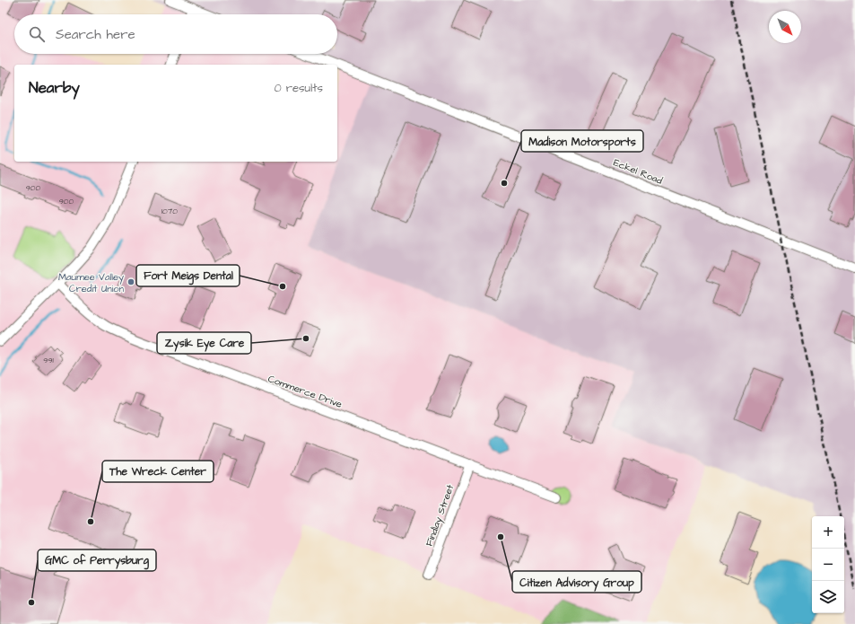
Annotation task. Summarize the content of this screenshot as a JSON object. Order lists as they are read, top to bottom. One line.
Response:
{"streets":{"street":["Eckel Road","Commerce Drive","Findlay Street"]},"crossings":[["Commerce Drive","Findlay Street"]],"places":["Madison Motorsports","Maumee Valley Credit Union","Fort Meigs Dental","Zysik Eye Care","The Wreck Center","Citizen Advisory Group","GMC of Perrysburg"],"house_numbers":["900","900","1070","991"],"north":"bottom right","page":{"search":"Search here","heading":["Nearby","0 results"],"map_buttons":["+","−"]}}
